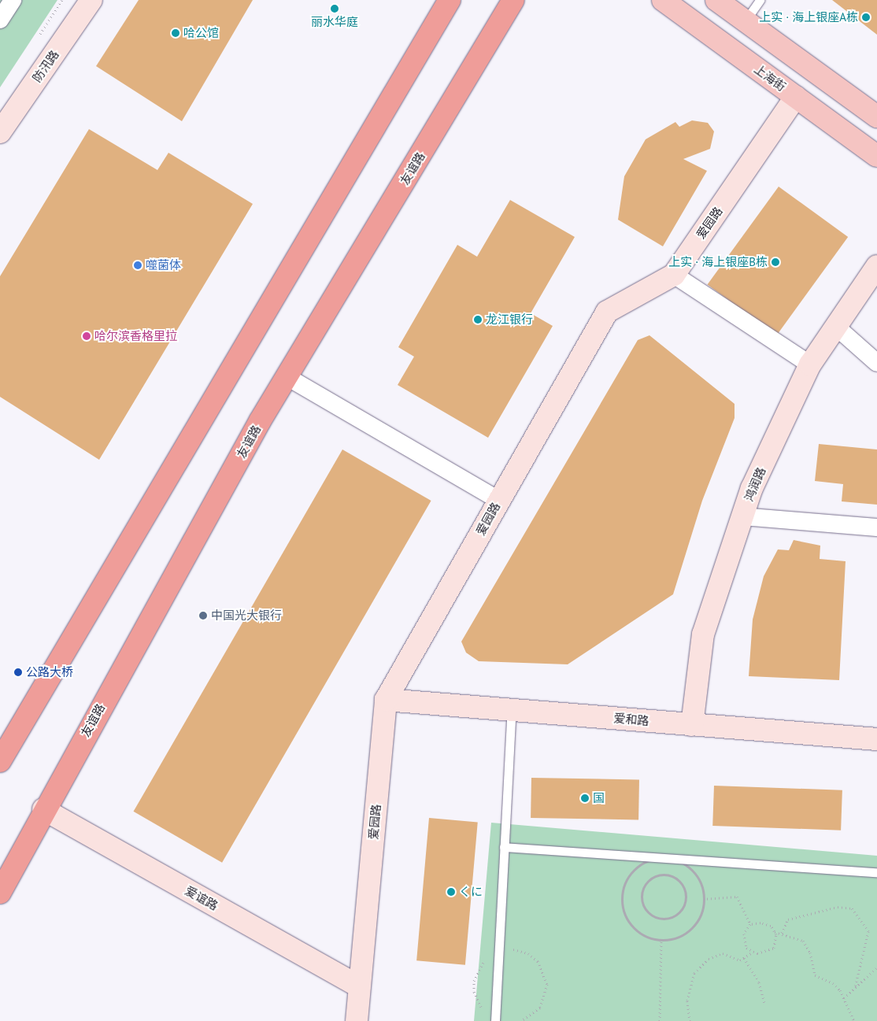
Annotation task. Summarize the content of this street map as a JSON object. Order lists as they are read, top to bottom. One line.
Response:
{"streets":{"highway":["友谊路"],"main road":["上海街"],"street":["防汛路","爱园路","鸿润路","爱和路","爱谊路"]},"crossings":[["上海街","爱园路"],["友谊路","爱谊路"],["爱园路","爱和路"],["爱园路","爱谊路"],["鸿润路","爱和路"]],"places":["丽水华庭","上实 · 海上银座A栋","哈公馆","上实 · 海上银座B栋","噬菌体","龙江银行","哈尔滨香格里拉","中国光大银行","公路大桥","国","くに"]}
